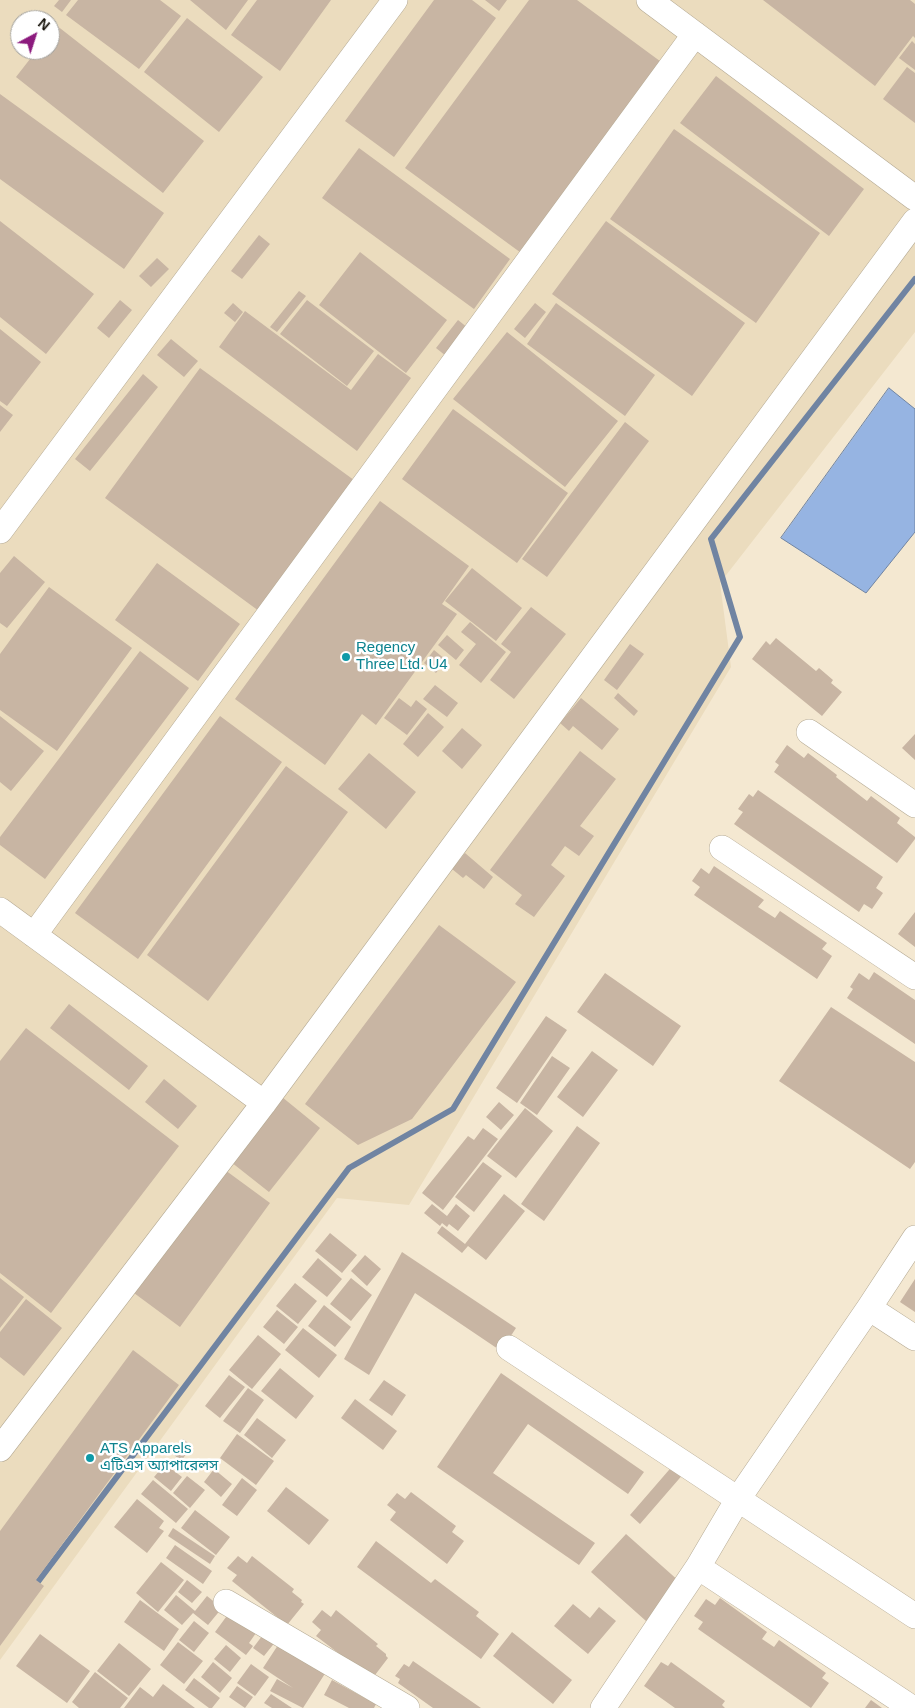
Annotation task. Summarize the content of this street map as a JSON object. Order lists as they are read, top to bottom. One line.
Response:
{"places":["Regency Three Ltd. U4","ATS Apparels এটিএস অ্যাপারেলস"],"north":"top right"}
